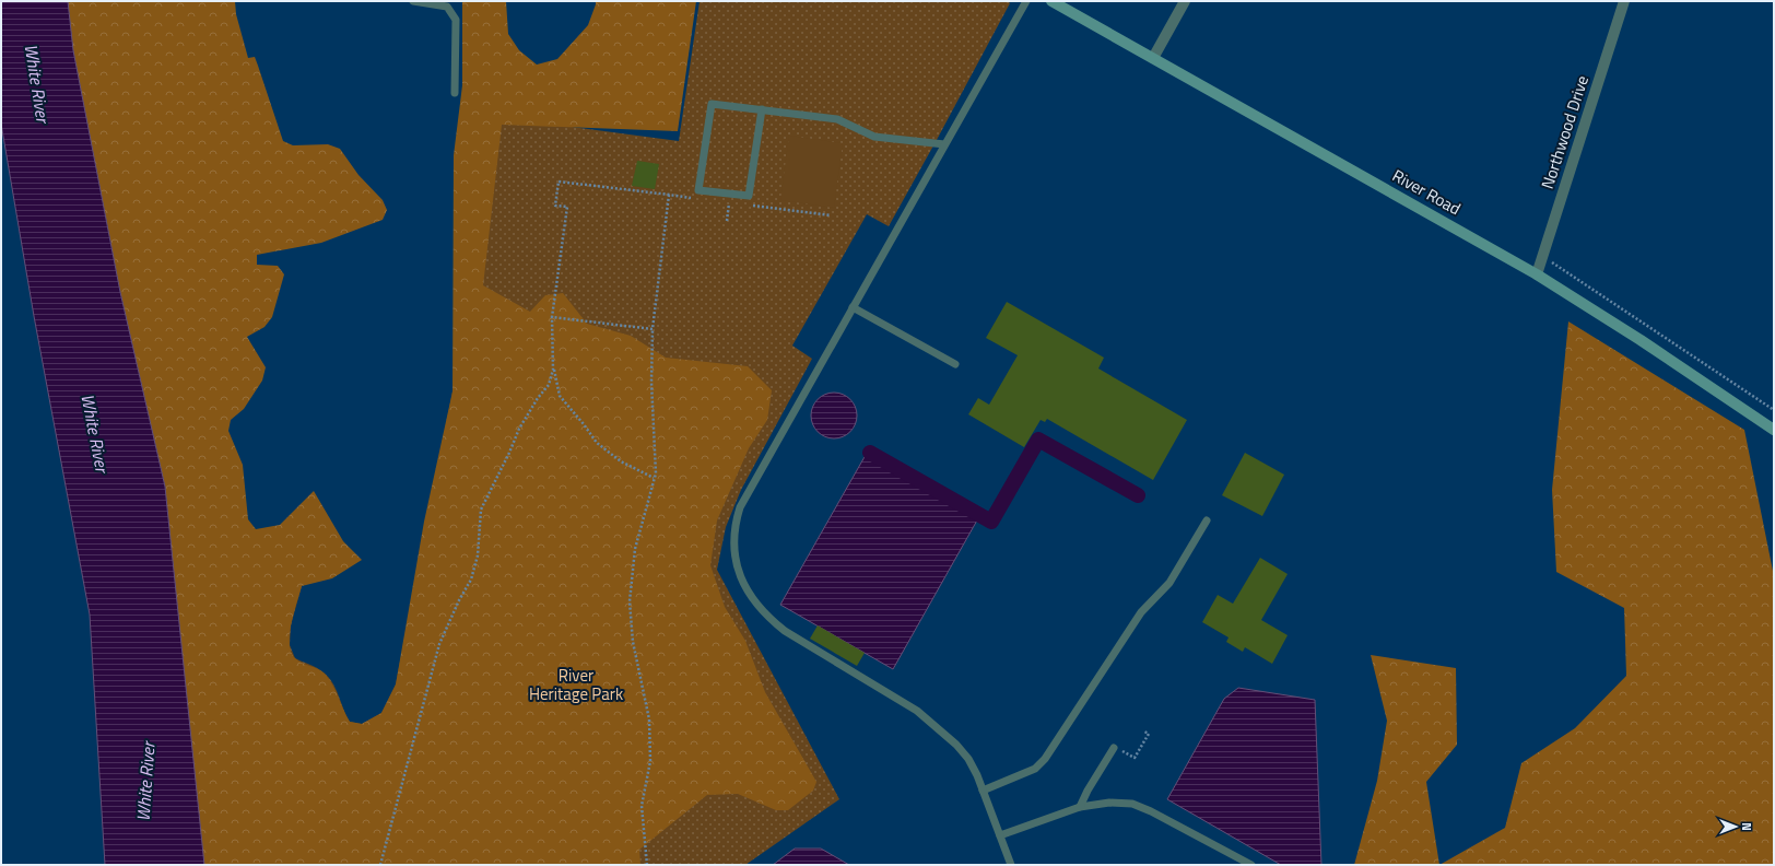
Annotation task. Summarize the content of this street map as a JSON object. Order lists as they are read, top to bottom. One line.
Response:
{"streets":{"street":["Northwood Drive","River Road"]},"crossings":[["Northwood Drive","River Road"]],"water":["White River"],"parks":["River Heritage Park"],"north":"right"}
